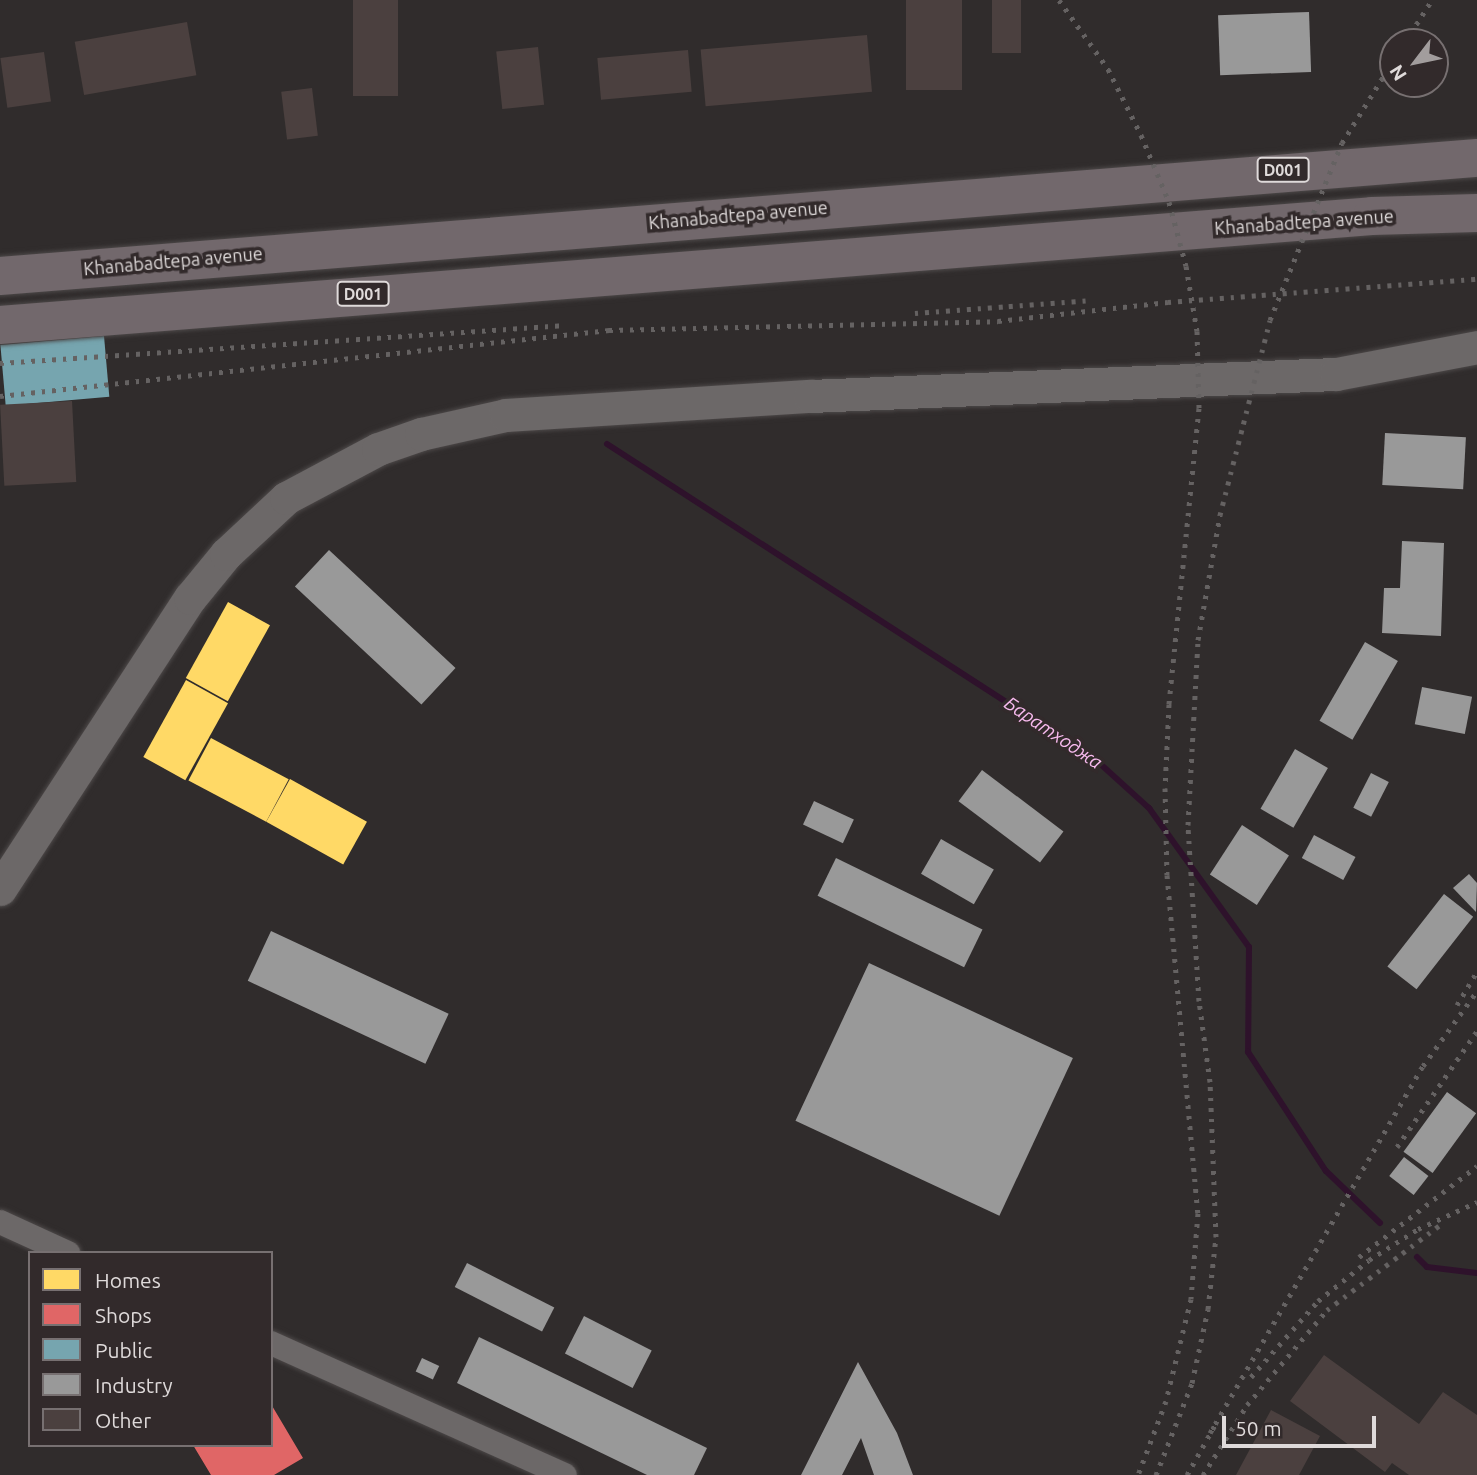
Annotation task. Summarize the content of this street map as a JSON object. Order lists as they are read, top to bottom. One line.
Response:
{"streets":{"highway":["D001","Khanabadtepa avenue"]},"water":["Баратходжа"],"legend":["Homes","Shops","Public","Industry","Other"],"scale_bar":"50 m","north":"bottom left"}
